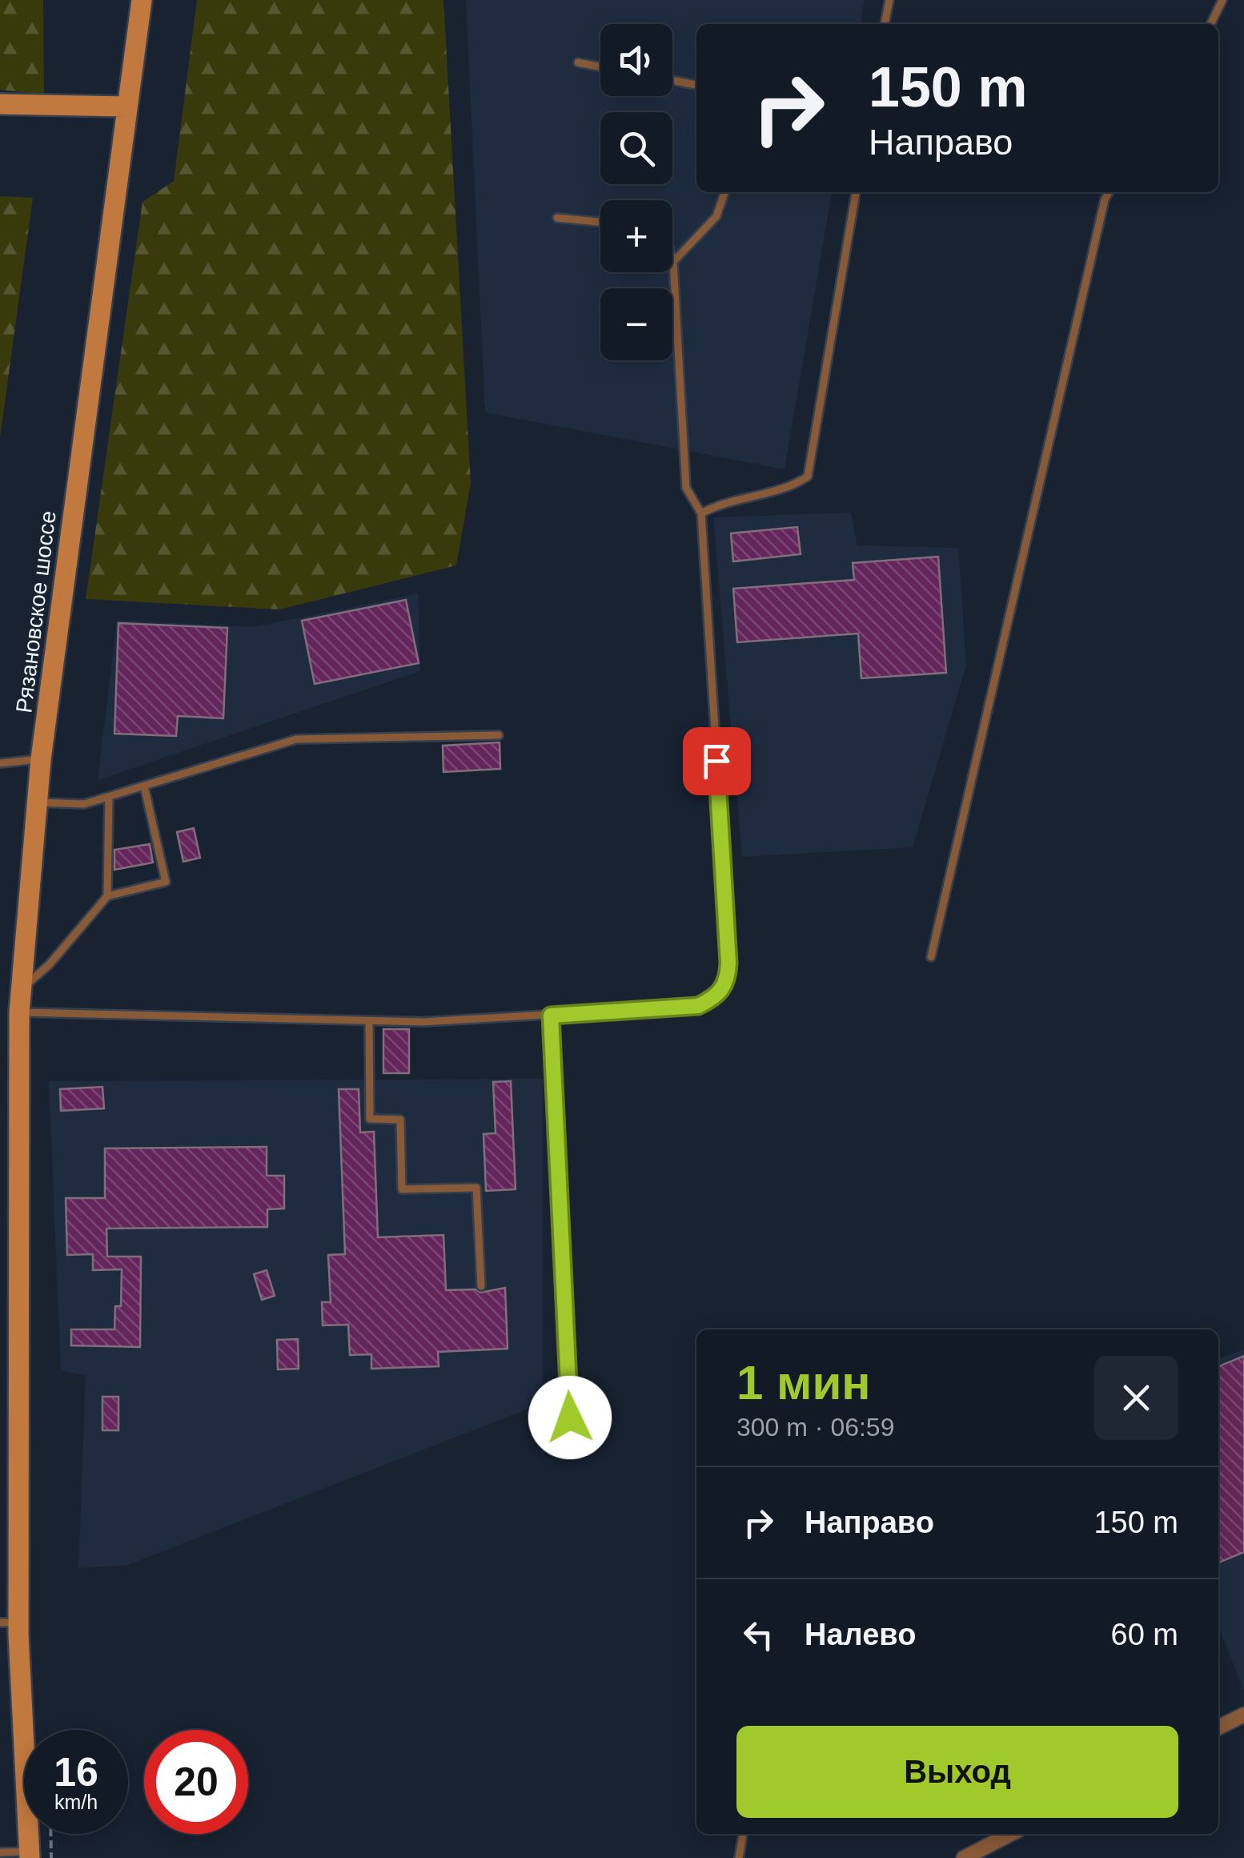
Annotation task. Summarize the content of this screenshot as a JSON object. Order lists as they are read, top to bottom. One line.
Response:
{"streets":{"main road":["Рязановское шоссе"]},"page":{"map_buttons":["+","−"],"turn":["150 m","Направо"],"heading":["1 мин","300 m · 06:59"],"list":[{"name":"Направо","value":"150 m"},{"name":"Налево","value":"60 m"}],"buttons":"Выход","speed":"16 km/h","limit":"20"}}
